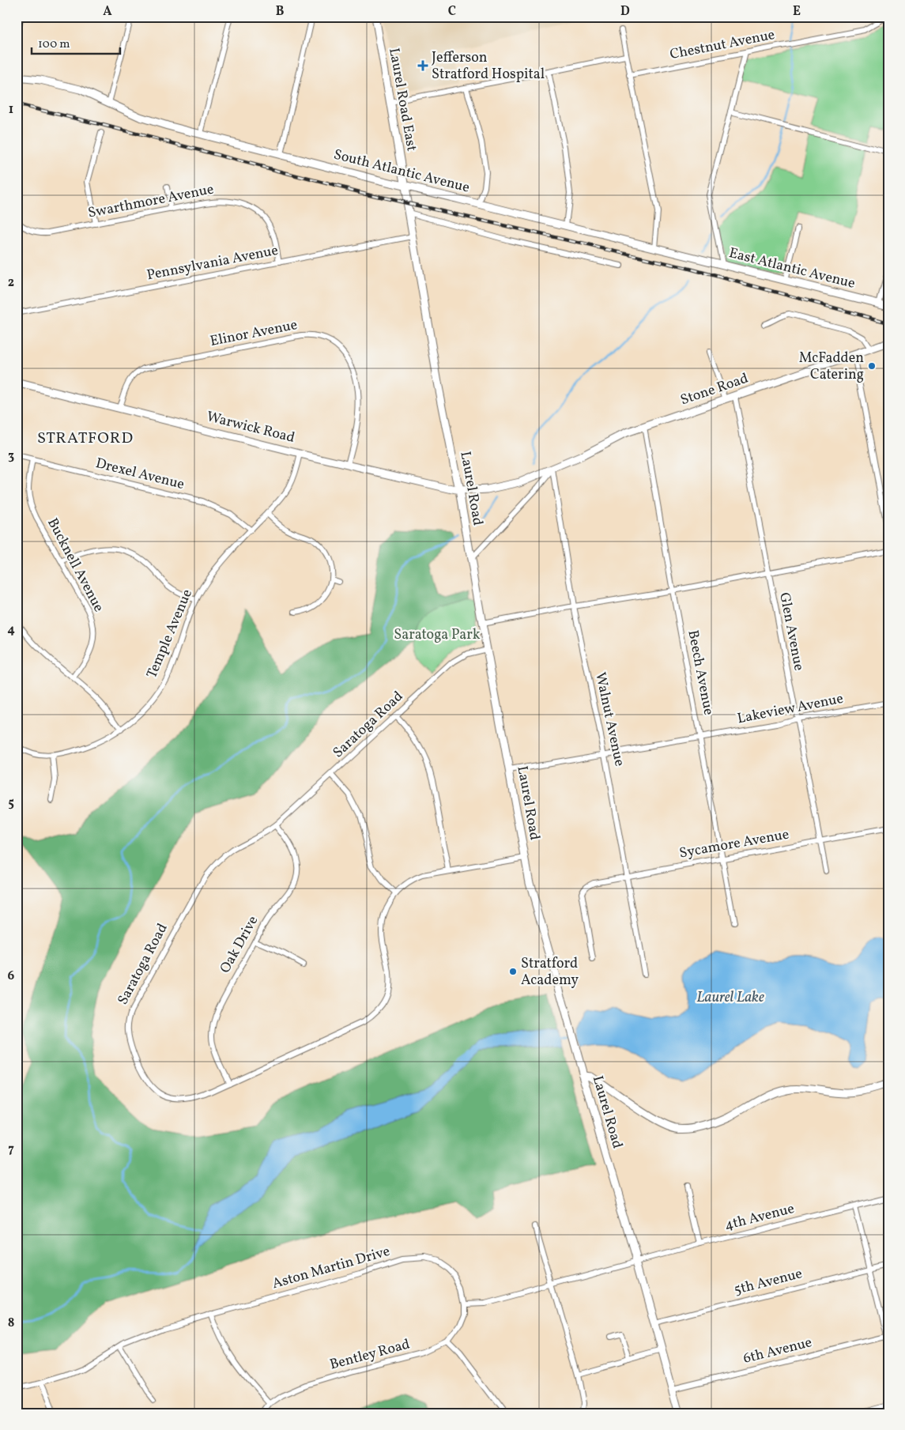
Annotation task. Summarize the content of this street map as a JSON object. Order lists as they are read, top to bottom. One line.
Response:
{"streets":{"street":["Chestnut Avenue","Laurel Road East","South Atlantic Avenue","Swarthmore Avenue","Pennsylvania Avenue","East Atlantic Avenue","Elinor Avenue","Stone Road","Warwick Road","Drexel Avenue","Laurel Road","Bucknell Avenue","Glen Avenue","Temple Avenue","Beech Avenue","Lakeview Avenue","Walnut Avenue","Saratoga Road","Sycamore Avenue","Oak Drive","4th Avenue","Aston Martin Drive","5th Avenue","6th Avenue","Bentley Road"]},"crossings":[["Laurel Road East","South Atlantic Avenue"],["Laurel Road East","Laurel Road"],["South Atlantic Avenue","East Atlantic Avenue"],["South Atlantic Avenue","Laurel Road"],["Swarthmore Avenue","Pennsylvania Avenue"],["Pennsylvania Avenue","Laurel Road"],["Elinor Avenue","Warwick Road"],["Stone Road","Warwick Road"],["Stone Road","Laurel Road"],["Stone Road","Glen Avenue"],["Stone Road","Beech Avenue"],["Stone Road","Walnut Avenue"],["Warwick Road","Laurel Road"],["Warwick Road","Temple Avenue"],["Drexel Avenue","Bucknell Avenue"],["Drexel Avenue","Temple Avenue"],["Laurel Road","Lakeview Avenue"],["Laurel Road","Saratoga Road"],["Laurel Road","4th Avenue"],["Laurel Road","5th Avenue"],["Laurel Road","6th Avenue"],["Glen Avenue","Lakeview Avenue"],["Glen Avenue","Sycamore Avenue"],["Beech Avenue","Lakeview Avenue"],["Beech Avenue","Sycamore Avenue"],["Lakeview Avenue","Walnut Avenue"],["Walnut Avenue","Sycamore Avenue"],["Saratoga Road","Oak Drive"]],"districts":["STRATFORD"],"water":["Laurel Lake"],"parks":["Saratoga Park"],"places":{"health":["Jefferson Stratford Hospital"],"other":["McFadden Catering","Stratford Academy"]},"scale_bar":"100 m","grid":{"columns":["A","B","C","D","E"],"rows":["1","2","3","4","5","6","7","8"]}}
